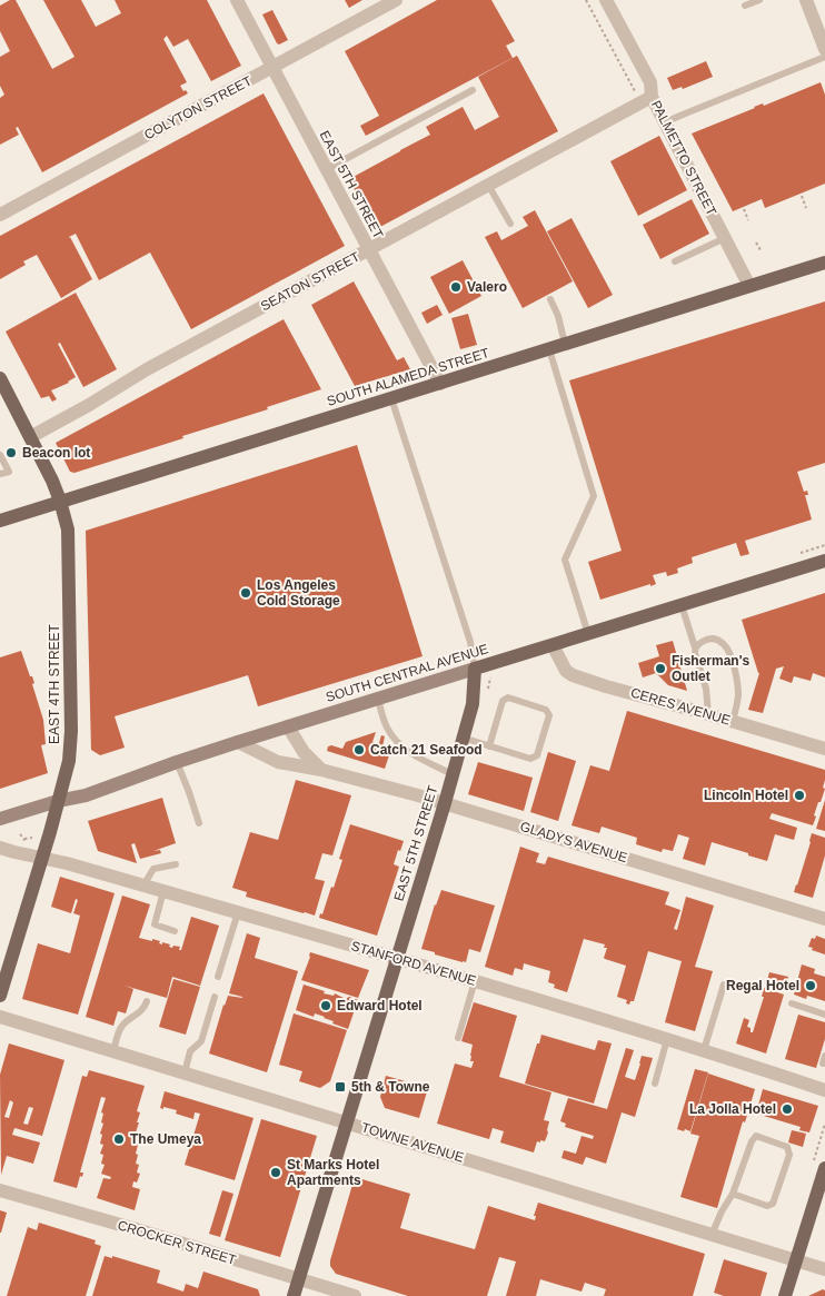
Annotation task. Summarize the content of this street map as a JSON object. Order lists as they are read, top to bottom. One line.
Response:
{"streets":{"main road":["EAST 5TH STREET","SOUTH ALAMEDA STREET","SOUTH CENTRAL AVENUE","EAST 4TH STREET"],"street":["COLYTON STREET","PALMETTO STREET","SEATON STREET","CERES AVENUE","GLADYS AVENUE","STANFORD AVENUE","TOWNE AVENUE","CROCKER STREET"]},"crossings":[["COLYTON STREET","EAST 5TH STREET"],["PALMETTO STREET","SEATON STREET"],["PALMETTO STREET","SOUTH ALAMEDA STREET"],["EAST 5TH STREET","SEATON STREET"],["EAST 5TH STREET","SOUTH ALAMEDA STREET"],["EAST 5TH STREET","SOUTH CENTRAL AVENUE"],["EAST 5TH STREET","GLADYS AVENUE"],["EAST 5TH STREET","STANFORD AVENUE"],["EAST 5TH STREET","TOWNE AVENUE"],["EAST 5TH STREET","CROCKER STREET"],["SEATON STREET","EAST 4TH STREET"],["SOUTH ALAMEDA STREET","EAST 4TH STREET"],["SOUTH CENTRAL AVENUE","EAST 4TH STREET"],["SOUTH CENTRAL AVENUE","CERES AVENUE"],["SOUTH CENTRAL AVENUE","GLADYS AVENUE"],["EAST 4TH STREET","STANFORD AVENUE"]],"places":{"other":["Valero","Beacon lot","Los Angeles Cold Storage","Fisherman's Outlet","Catch 21 Seafood","Lincoln Hotel","Regal Hotel","Edward Hotel","La Jolla Hotel","The Umeya","St Marks Hotel Apartments"],"transit":["5th & Towne"]}}
